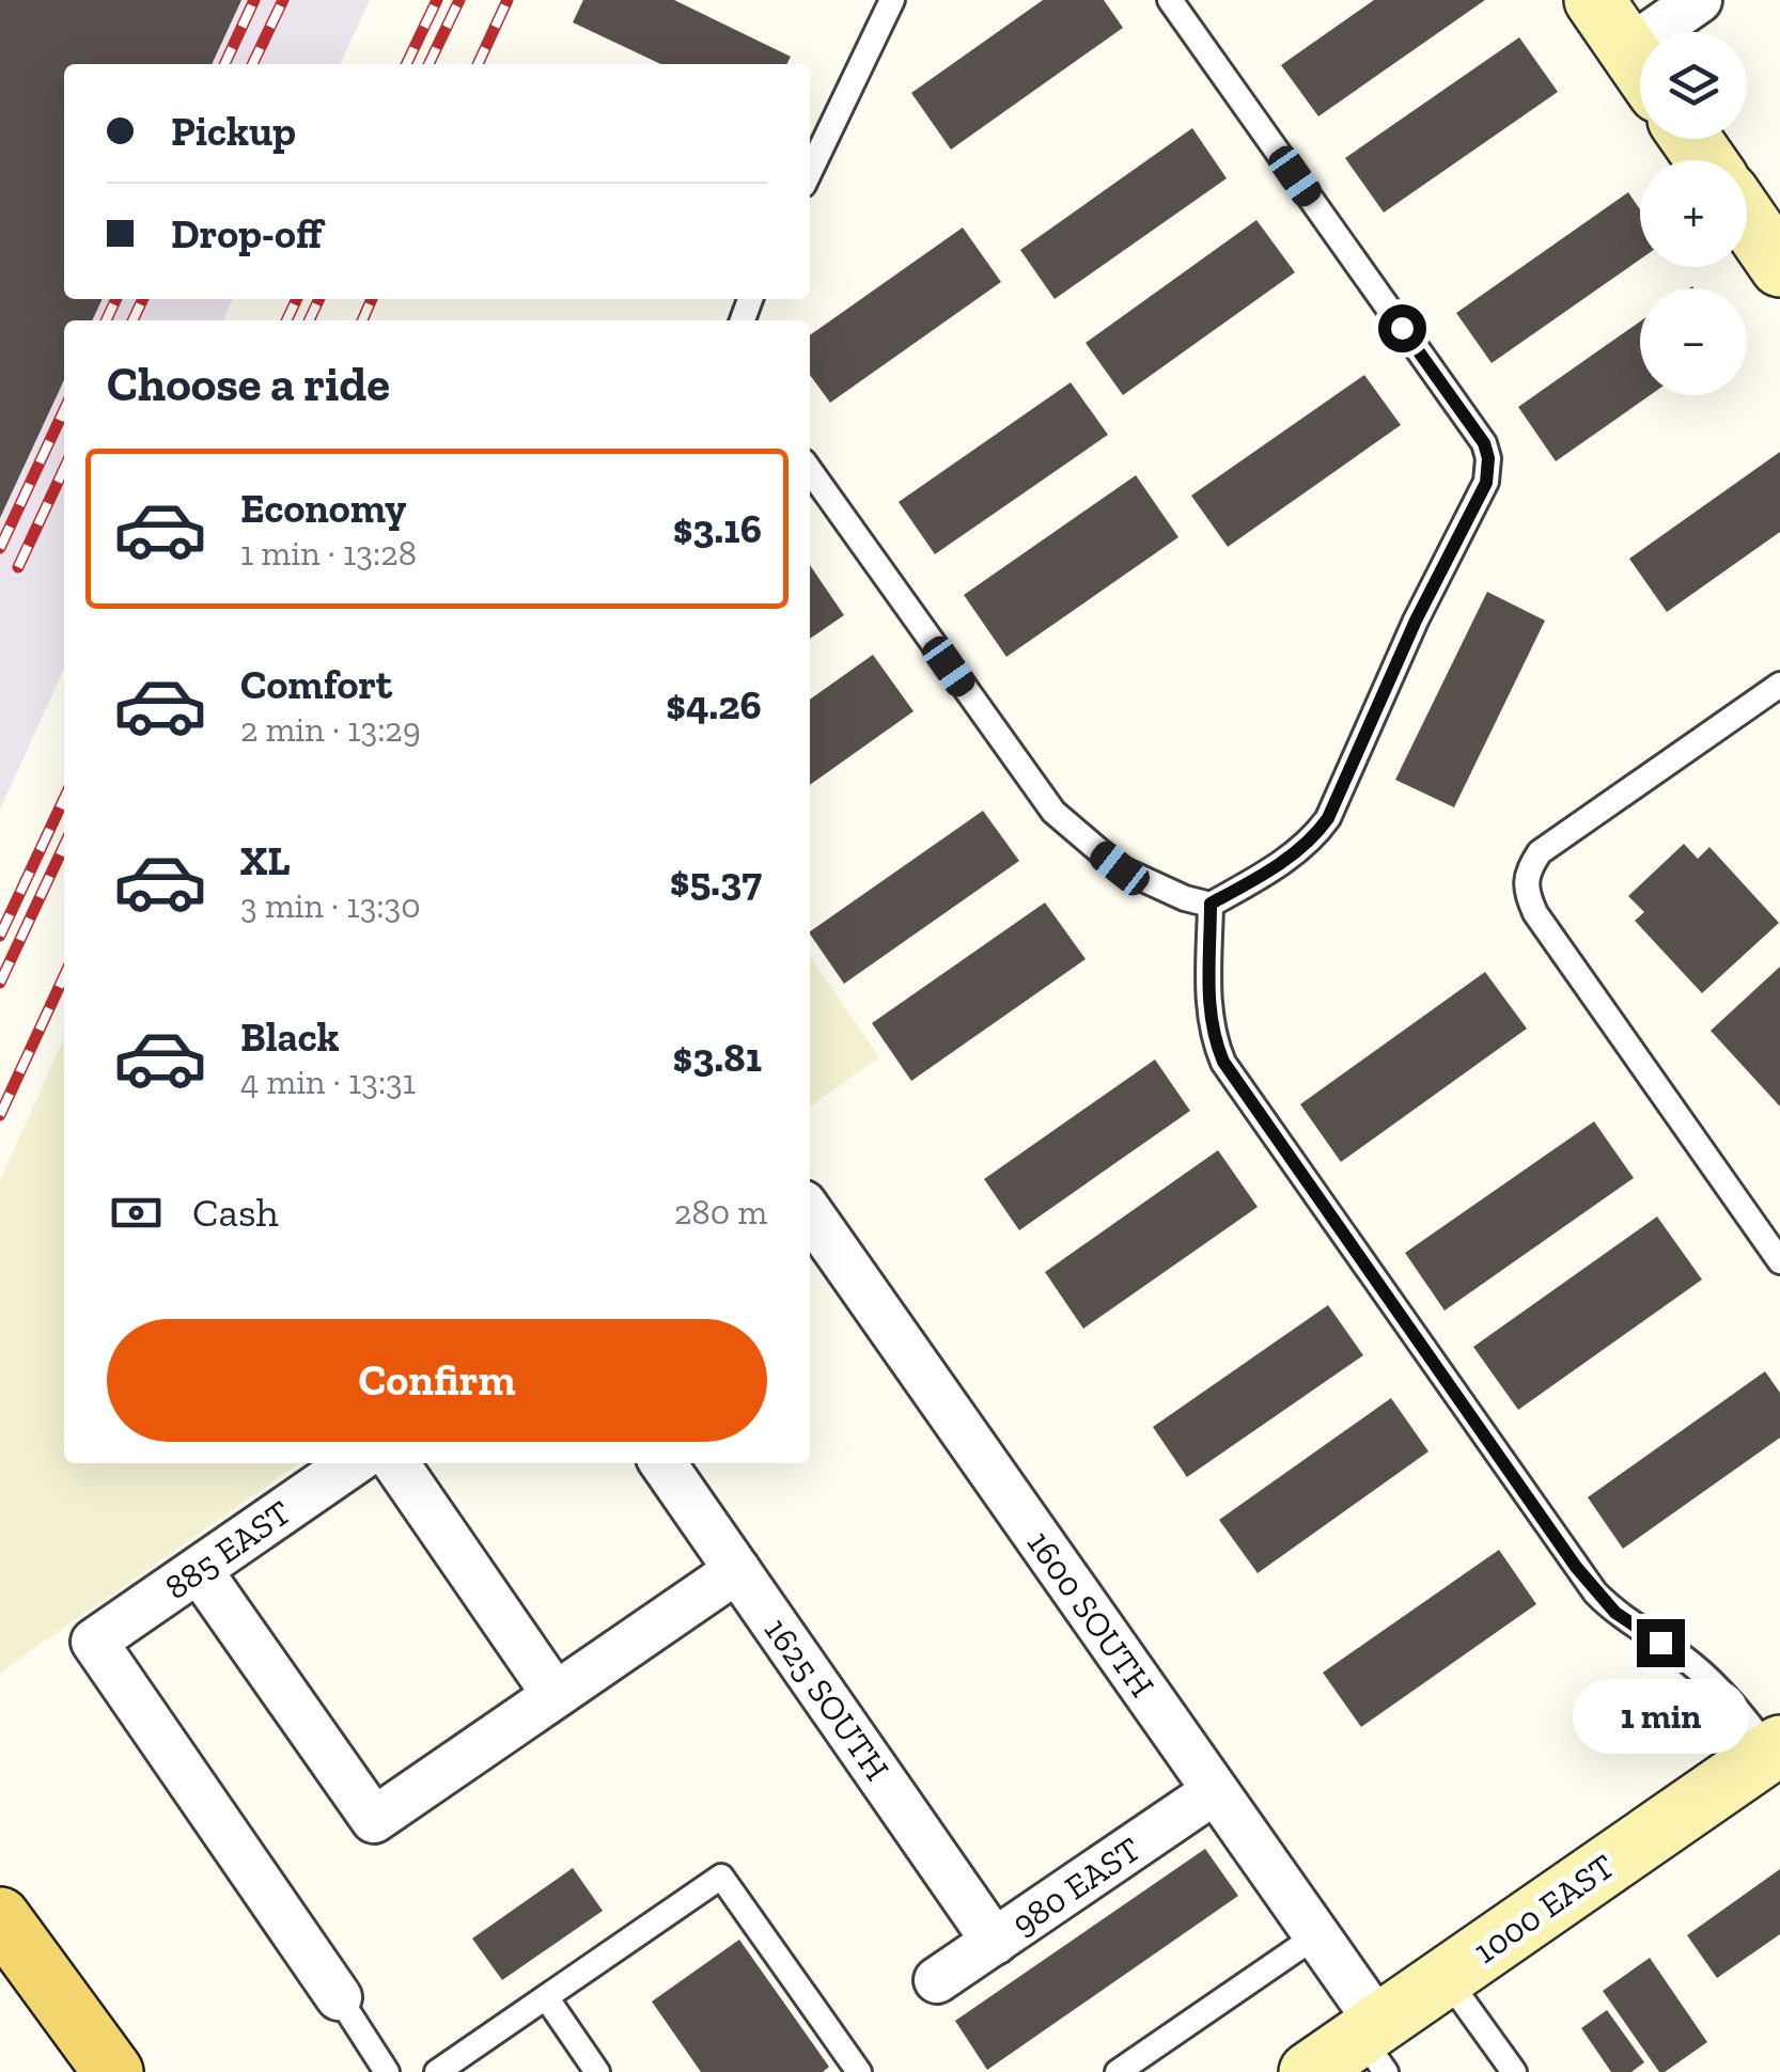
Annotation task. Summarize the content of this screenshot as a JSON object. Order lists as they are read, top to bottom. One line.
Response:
{"streets":{"street":["885 EAST","1600 SOUTH","1625 SOUTH","980 EAST","1000 EAST"]},"crossings":[["1600 SOUTH","980 EAST"],["1600 SOUTH","1000 EAST"],["1625 SOUTH","980 EAST"]],"page":{"map_buttons":["+","−"],"banner":["Pickup","Drop-off"],"heading":"Choose a ride","list":[{"name":"Economy","note":"1 min · 13:28","value":"$3.16"},{"name":"Comfort","note":"2 min · 13:29","value":"$4.26"},{"name":"XL","note":"3 min · 13:30","value":"$5.37"},{"name":"Black","note":"4 min · 13:31","value":"$3.81"}],"pay":["Cash","280 m"],"buttons":"Confirm","bubble":"1 min"}}
